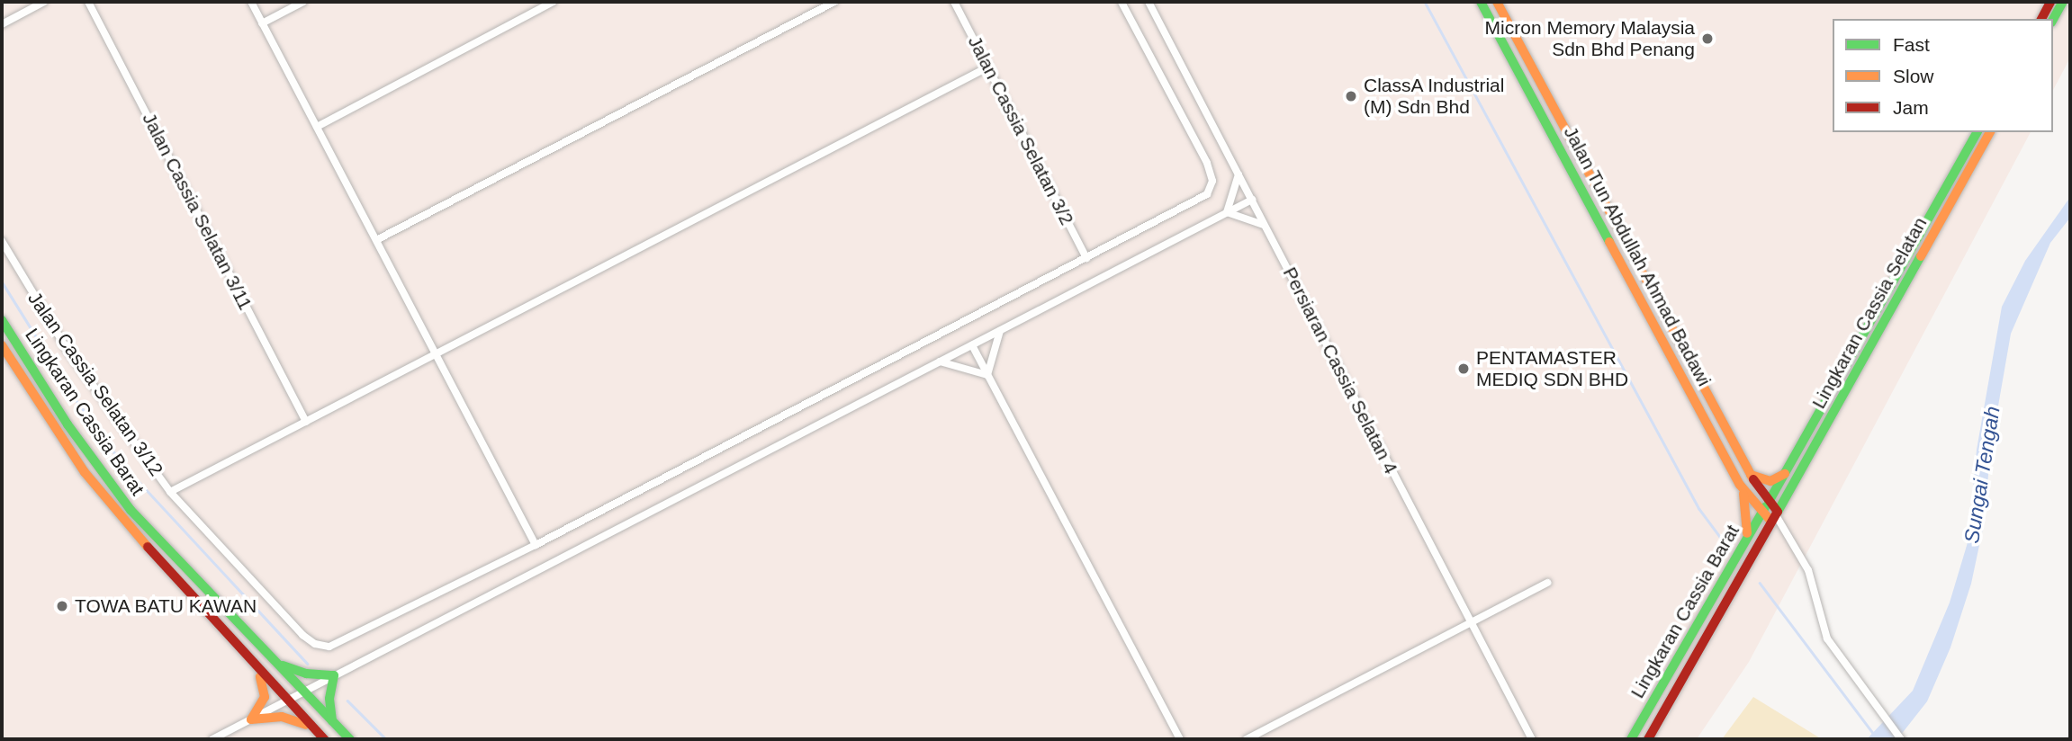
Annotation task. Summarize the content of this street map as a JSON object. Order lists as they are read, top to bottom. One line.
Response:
{"streets":{"main road":["Jalan Tun Abdullah Ahmad Badawi","Lingkaran Cassia Selatan","Lingkaran Cassia Barat"],"street":["Jalan Cassia Selatan 3/2","Jalan Cassia Selatan 3/11","Persiaran Cassia Selatan 4","Jalan Cassia Selatan 3/12"]},"crossings":[["Jalan Cassia Selatan 3/2","Jalan Cassia Selatan 3/12"],["Jalan Tun Abdullah Ahmad Badawi","Lingkaran Cassia Selatan"],["Jalan Tun Abdullah Ahmad Badawi","Lingkaran Cassia Barat"],["Lingkaran Cassia Selatan","Lingkaran Cassia Barat"]],"water":["Sungai Tengah"],"places":["Micron Memory Malaysia Sdn Bhd Penang","ClassA Industrial (M) Sdn Bhd","PENTAMASTER MEDIQ SDN BHD","TOWA BATU KAWAN"],"legend":["Fast","Slow","Jam"]}
